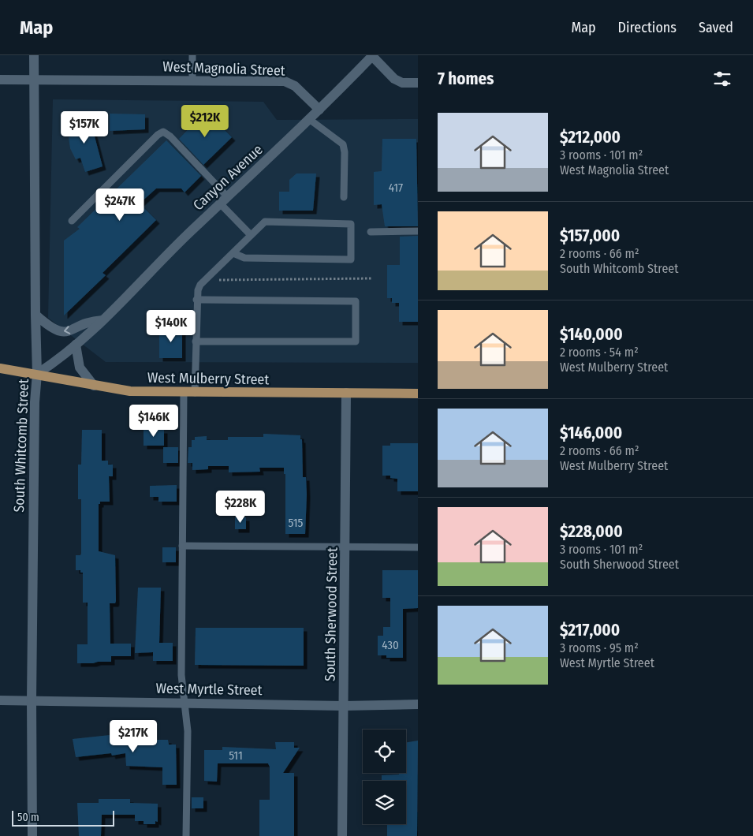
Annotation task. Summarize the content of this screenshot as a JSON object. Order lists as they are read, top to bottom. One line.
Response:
{"streets":{"main road":["West Mulberry Street"],"street":["West Magnolia Street","Canyon Avenue","South Whitcomb Street","South Sherwood Street","West Myrtle Street"]},"crossings":[["West Magnolia Street","Canyon Avenue"],["West Magnolia Street","South Whitcomb Street"],["Canyon Avenue","West Mulberry Street"],["Canyon Avenue","South Whitcomb Street"],["West Mulberry Street","South Whitcomb Street"],["West Mulberry Street","South Sherwood Street"],["South Whitcomb Street","West Myrtle Street"],["South Sherwood Street","West Myrtle Street"]],"house_numbers":["417","515","430","511"],"scale_bar":"50 m","page":{"header":"Map","nav":["Map","Directions","Saved"],"heading":"7 homes","list":[{"name":"$212,000","note":"3 rooms · 101 m² · West Magnolia Street"},{"name":"$157,000","note":"2 rooms · 66 m² · South Whitcomb Street"},{"name":"$140,000","note":"2 rooms · 54 m² · West Mulberry Street"},{"name":"$146,000","note":"2 rooms · 66 m² · West Mulberry Street"},{"name":"$228,000","note":"3 rooms · 101 m² · South Sherwood Street"},{"name":"$217,000","note":"3 rooms · 95 m² · West Myrtle Street"}],"price":["$212K","$157K","$247K","$140K","$146K","$228K","$217K"],"scale":"50 m"}}
